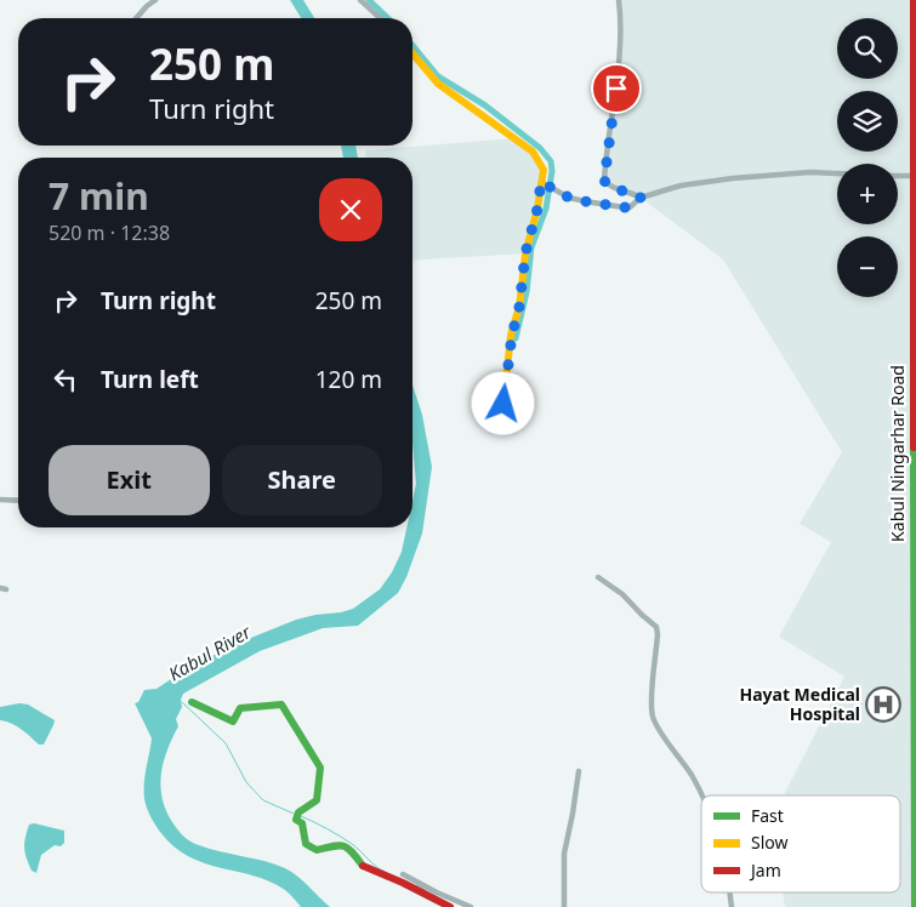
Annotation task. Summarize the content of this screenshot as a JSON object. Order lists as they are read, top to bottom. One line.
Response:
{"streets":{"main road":["Kabul Ningarhar Road"]},"water":["Kabul River"],"places":{"hospital":["Hayat Medical Hospital"]},"legend":["Fast","Slow","Jam"],"page":{"map_buttons":["+","−"],"turn":["250 m","Turn right"],"heading":["7 min","520 m · 12:38"],"list":[{"name":"Turn right","value":"250 m"},{"name":"Turn left","value":"120 m"}],"buttons":["Exit","Share"]}}
